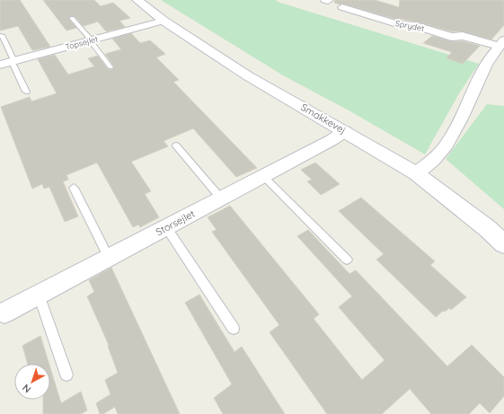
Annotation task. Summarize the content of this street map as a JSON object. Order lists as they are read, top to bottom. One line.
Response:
{"streets":{"street":["Sprydet","Topsejlet","Smakkevej","Storsejlet"]},"crossings":[["Sprydet","Smakkevej"],["Topsejlet","Smakkevej"],["Smakkevej","Storsejlet"]],"north":"bottom left"}
